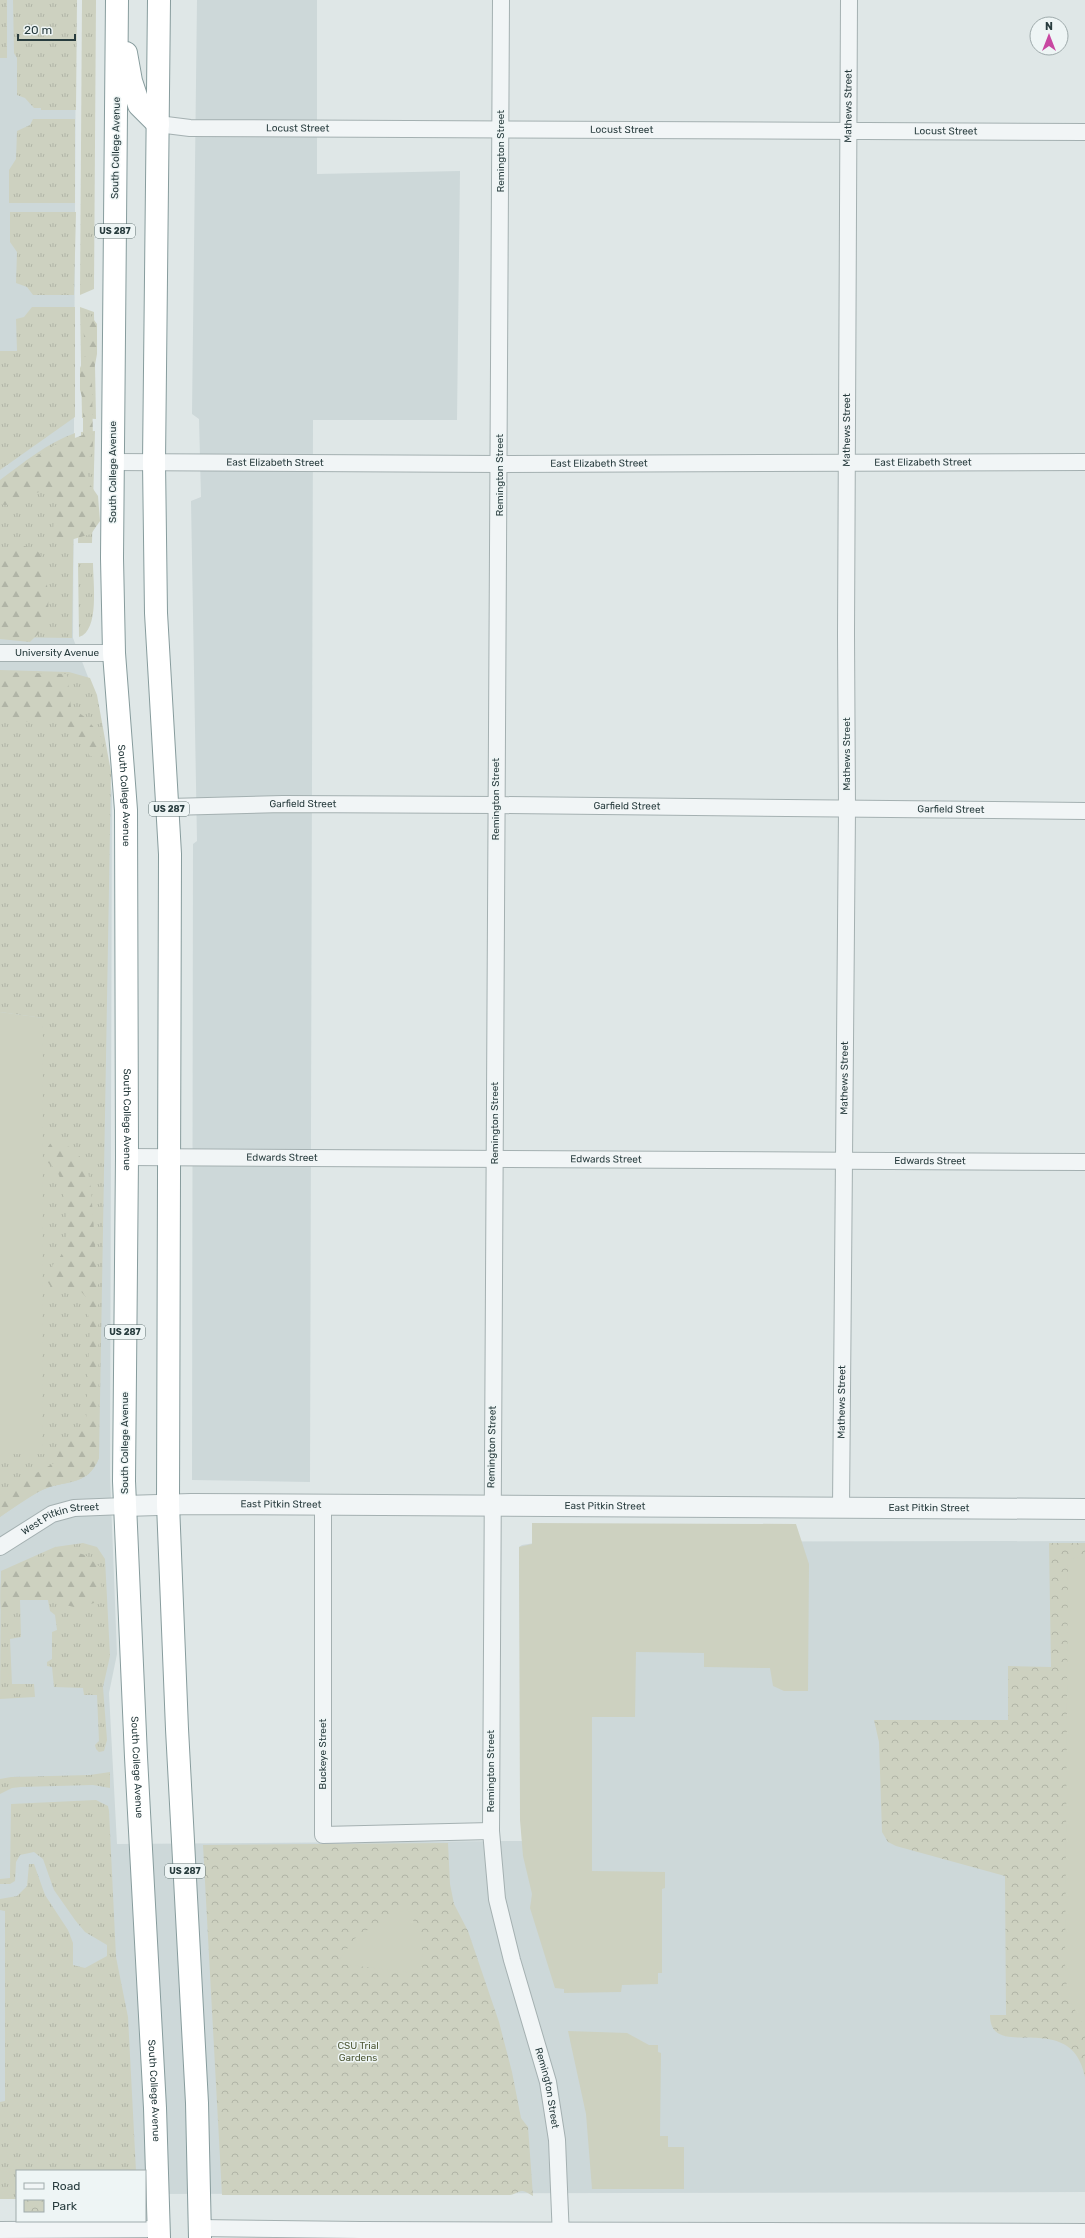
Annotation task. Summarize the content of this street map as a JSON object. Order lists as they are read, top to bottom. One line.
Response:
{"streets":{"highway":["South College Avenue","US 287"],"street":["Mathews Street","Locust Street","Remington Street","East Elizabeth Street","University Avenue","Garfield Street","Edwards Street","East Pitkin Street","West Pitkin Street","Buckeye Street"]},"crossings":[["Mathews Street","Locust Street"],["Mathews Street","East Elizabeth Street"],["Mathews Street","Garfield Street"],["Mathews Street","Edwards Street"],["Mathews Street","East Pitkin Street"],["Locust Street","Remington Street"],["Locust Street","US 287"],["South College Avenue","East Elizabeth Street"],["South College Avenue","University Avenue"],["South College Avenue","Edwards Street"],["South College Avenue","East Pitkin Street"],["South College Avenue","West Pitkin Street"],["Remington Street","East Elizabeth Street"],["Remington Street","Garfield Street"],["Remington Street","Edwards Street"],["Remington Street","East Pitkin Street"],["Remington Street","Buckeye Street"],["US 287","East Elizabeth Street"],["US 287","Garfield Street"],["US 287","Edwards Street"],["US 287","East Pitkin Street"],["East Pitkin Street","West Pitkin Street"],["East Pitkin Street","Buckeye Street"]],"parks":["CSU Trial Gardens"],"legend":["Road","Park"],"scale_bar":"20 m","north":"top"}
